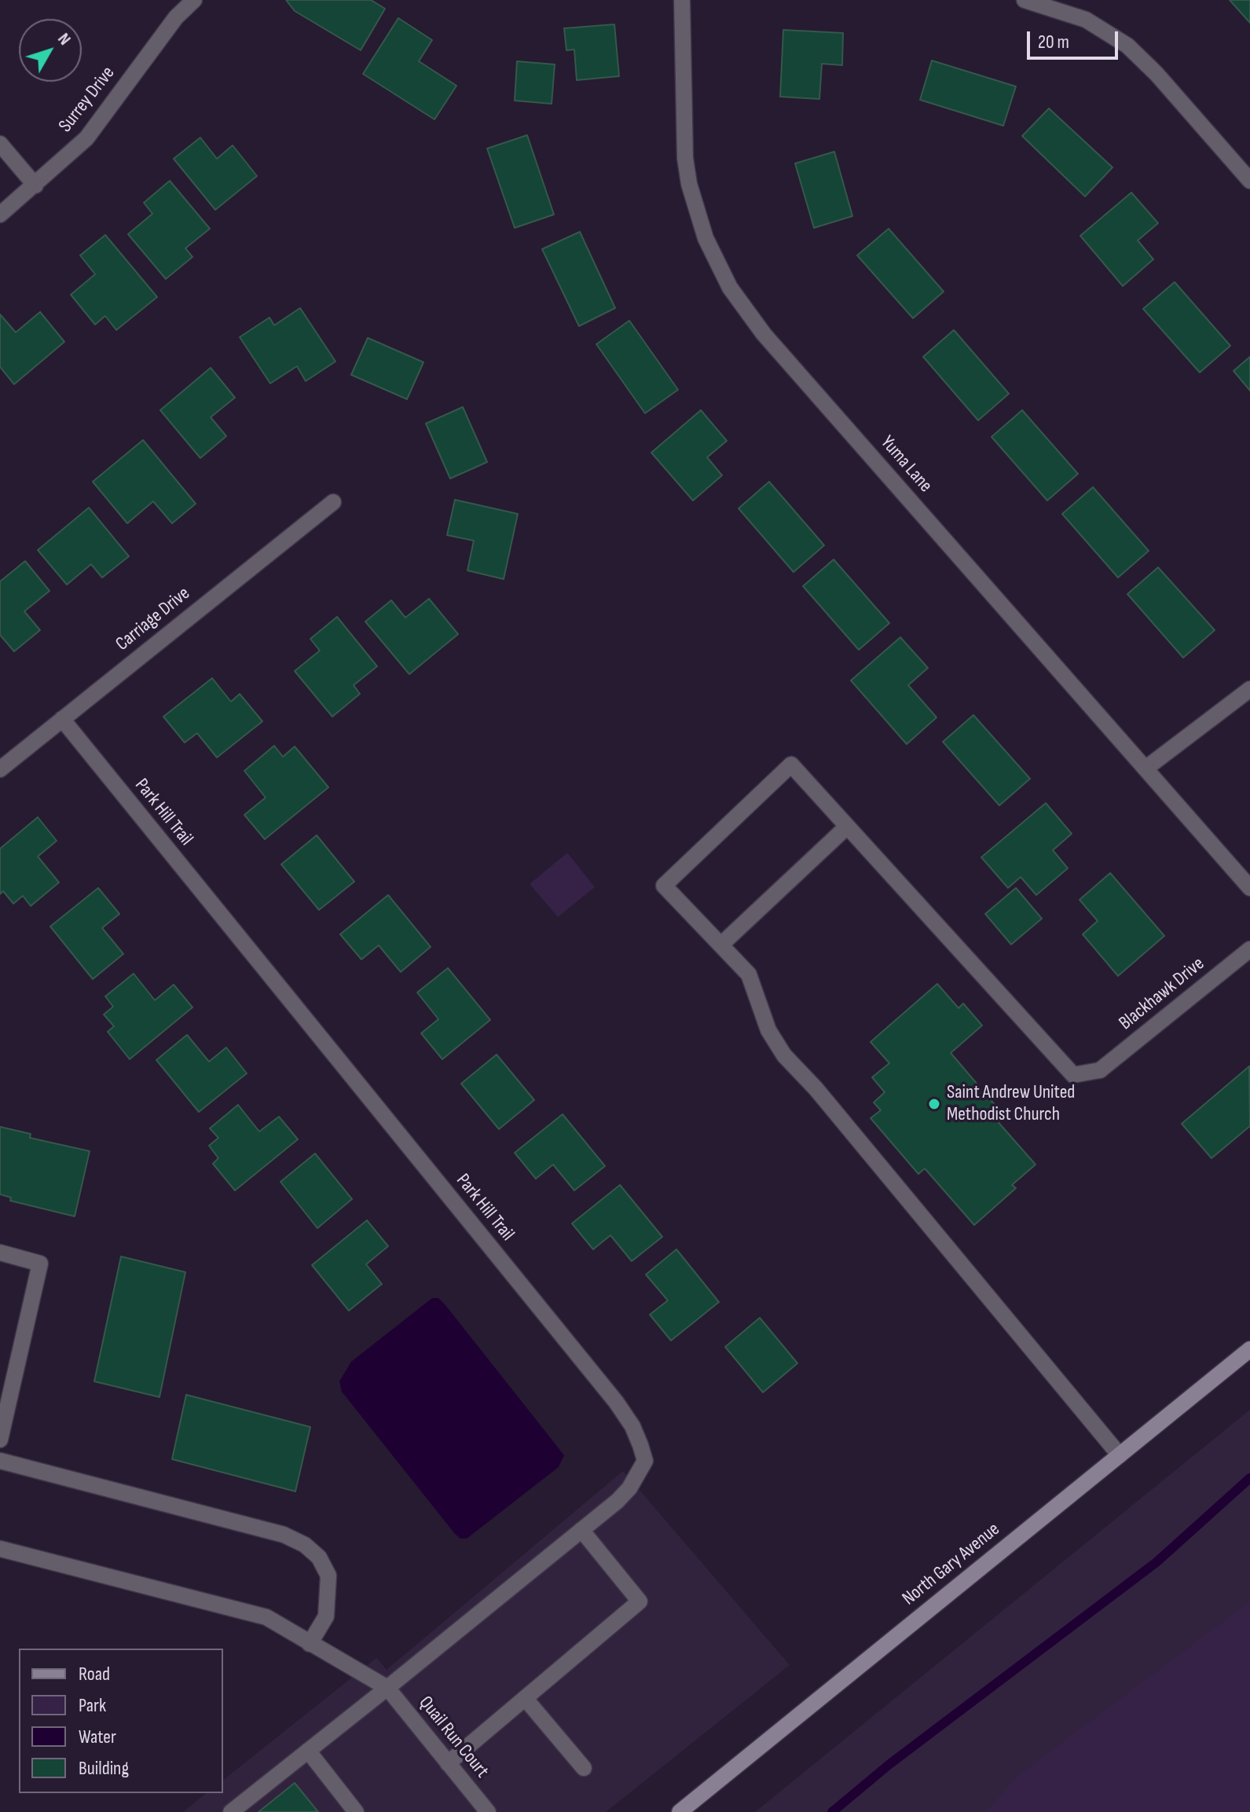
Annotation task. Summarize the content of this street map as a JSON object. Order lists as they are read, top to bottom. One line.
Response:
{"streets":{"street":["Surrey Drive","Yuma Lane","Carriage Drive","Park Hill Trail","Blackhawk Drive","North Gary Avenue","Quail Run Court"]},"crossings":[["Carriage Drive","Park Hill Trail"],["Park Hill Trail","Quail Run Court"]],"places":["Saint Andrew United Methodist Church"],"legend":["Road","Park","Water","Building"],"scale_bar":"20 m","north":"top right"}
